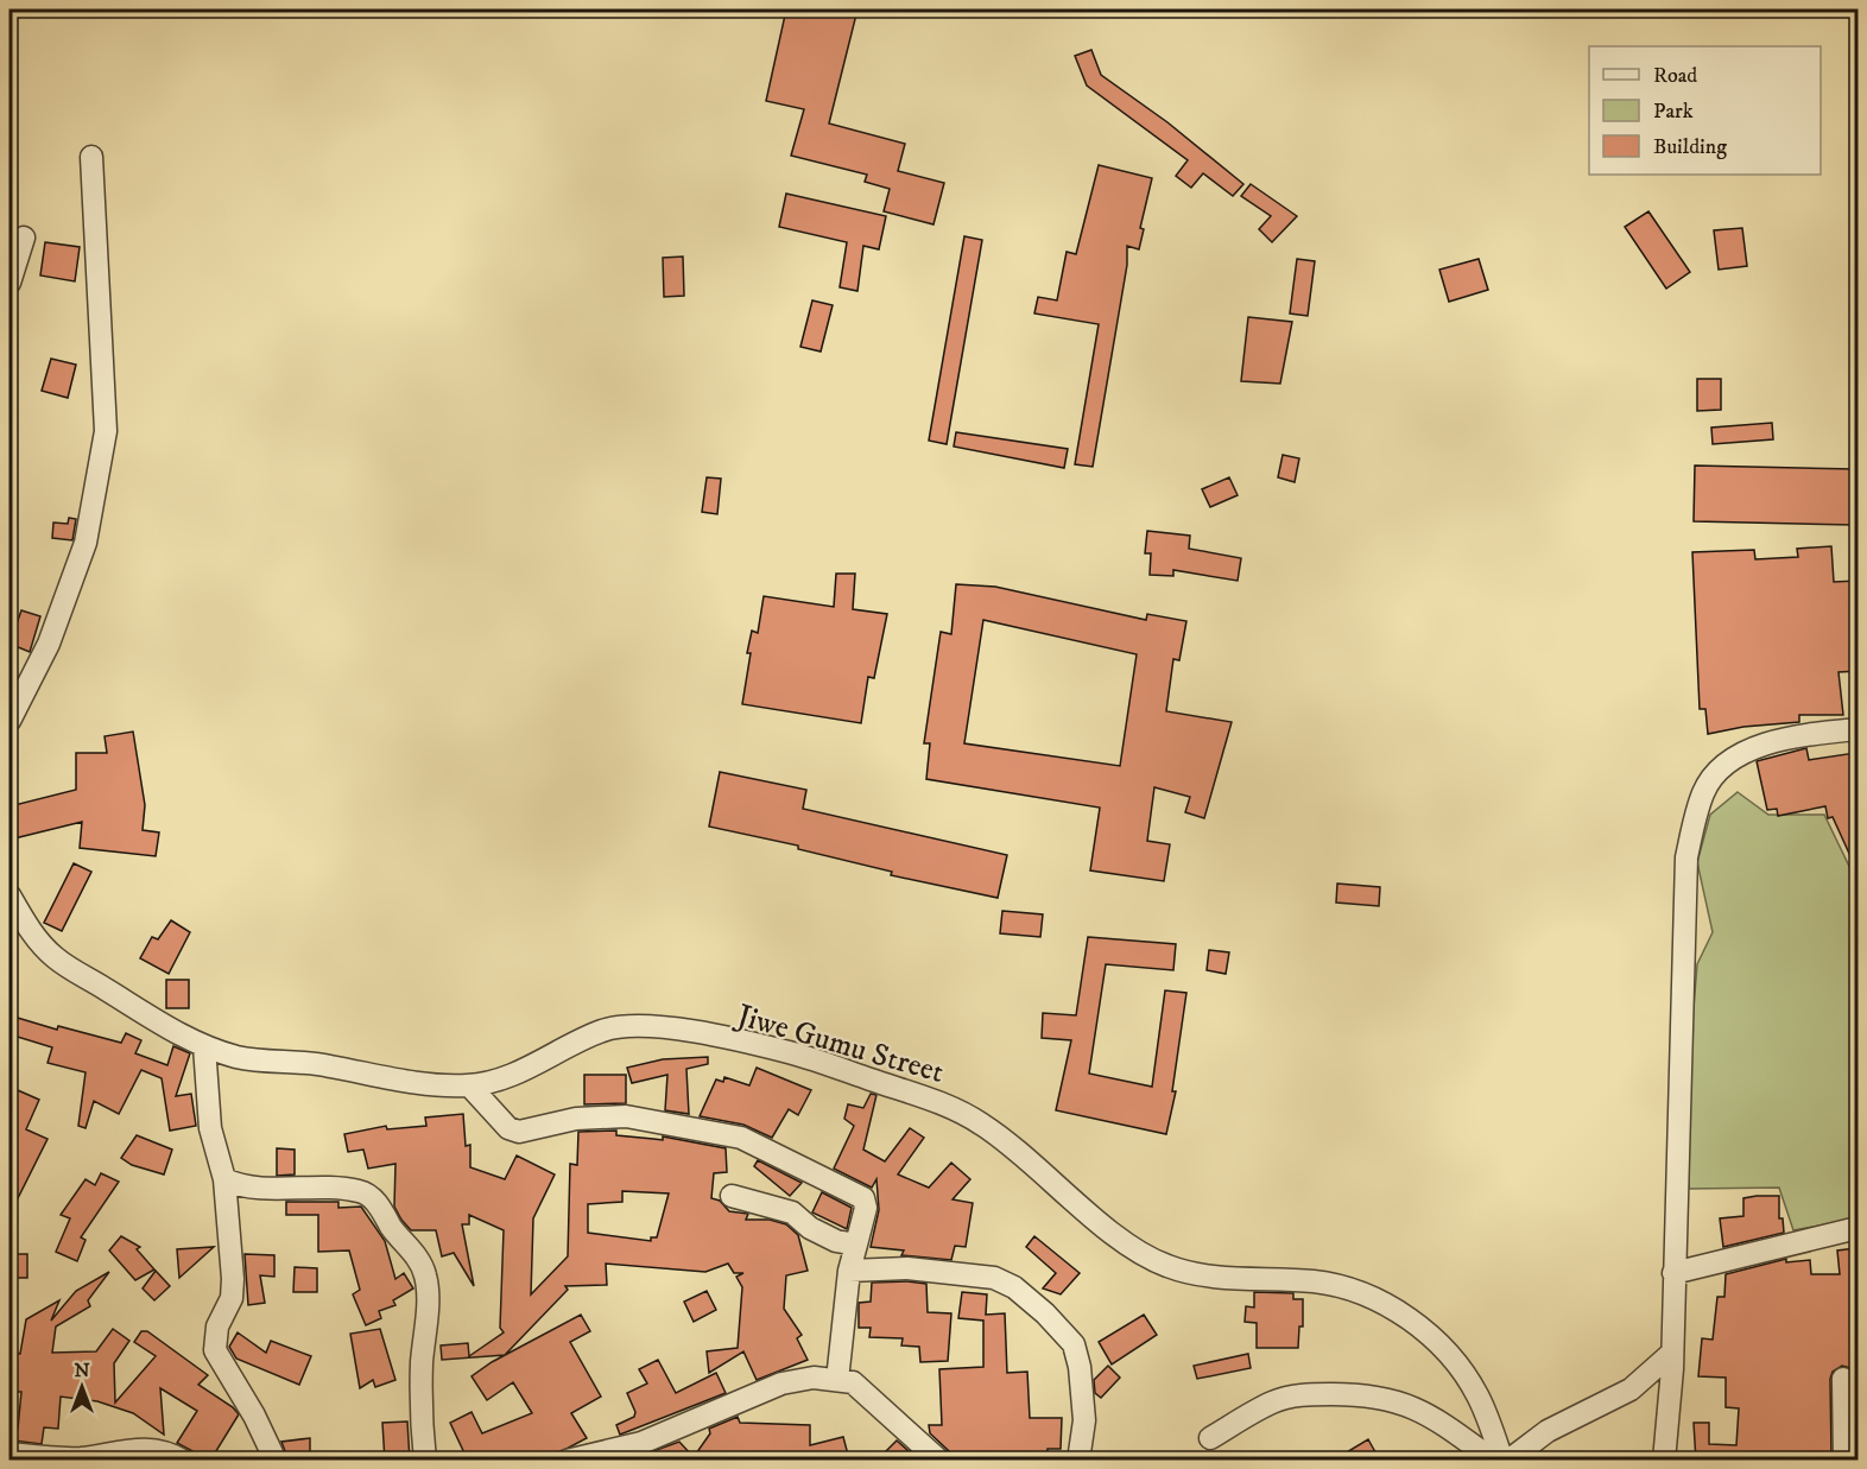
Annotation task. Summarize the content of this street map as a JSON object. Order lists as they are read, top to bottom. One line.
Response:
{"streets":{"street":["Jiwe Gumu Street"]},"legend":["Road","Park","Building"],"north":"top"}
